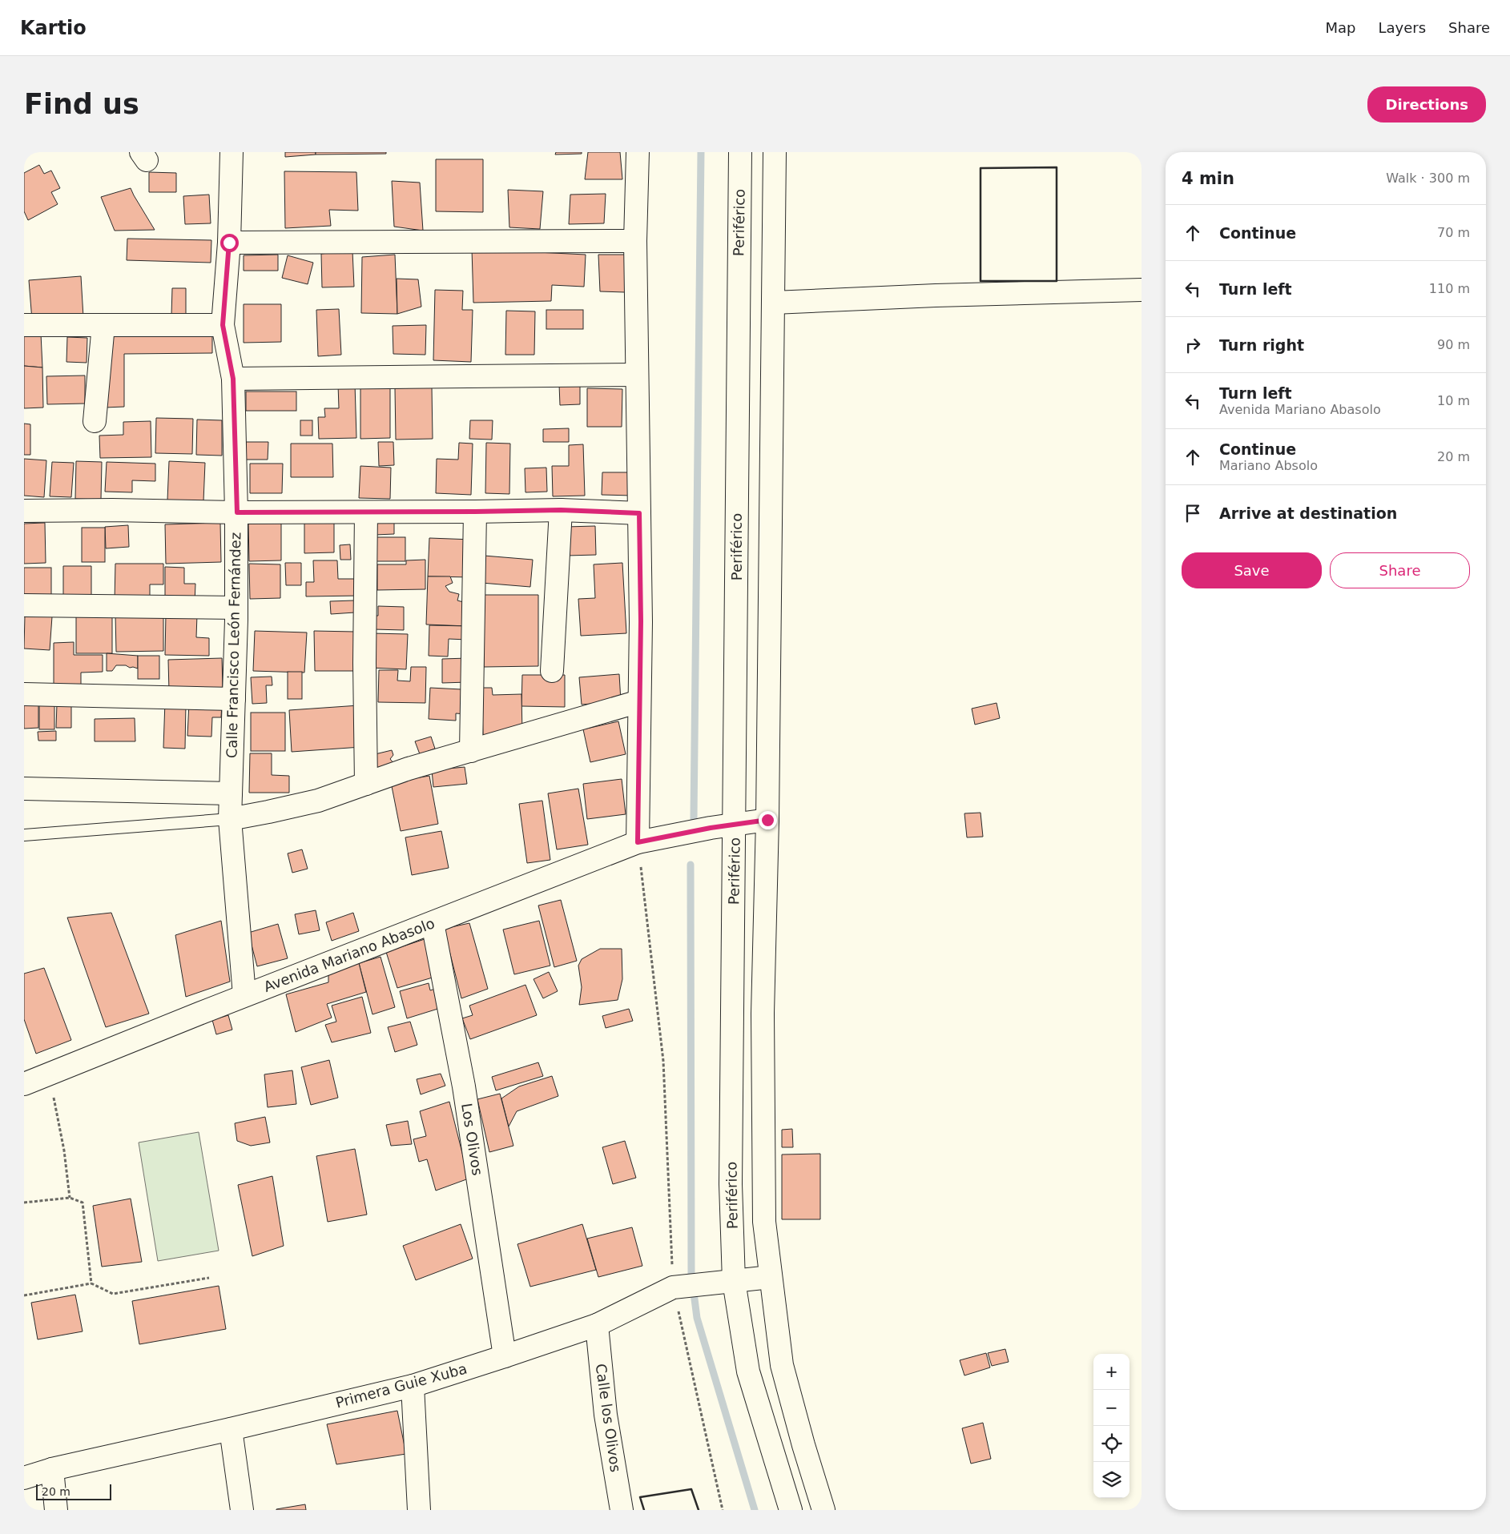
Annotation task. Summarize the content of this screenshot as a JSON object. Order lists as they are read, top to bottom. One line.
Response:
{"streets":{"street":["Periférico","Calle Francisco León Fernández","Avenida Mariano Abasolo","Los Olivos","Primera Guie Xuba","Calle los Olivos"]},"crossings":[["Periférico","Avenida Mariano Abasolo"],["Periférico","Primera Guie Xuba"],["Calle Francisco León Fernández","Avenida Mariano Abasolo"],["Avenida Mariano Abasolo","Los Olivos"],["Los Olivos","Primera Guie Xuba"],["Primera Guie Xuba","Calle los Olivos"]],"scale_bar":"20 m","page":{"header":"Kartio","nav":["Map","Layers","Share"],"buttons":["Directions",["Save","Share"]],"title":"Find us","heading":["4 min","Walk · 300 m"],"list":[["Continue","70 m"],["Turn left","110 m"],["Turn right","90 m"],["Turn left","Avenida Mariano Abasolo","10 m"],["Continue","Mariano Absolo","20 m"],"Arrive at destination"],"map_buttons":["+","−"],"scale":"20 m"}}
